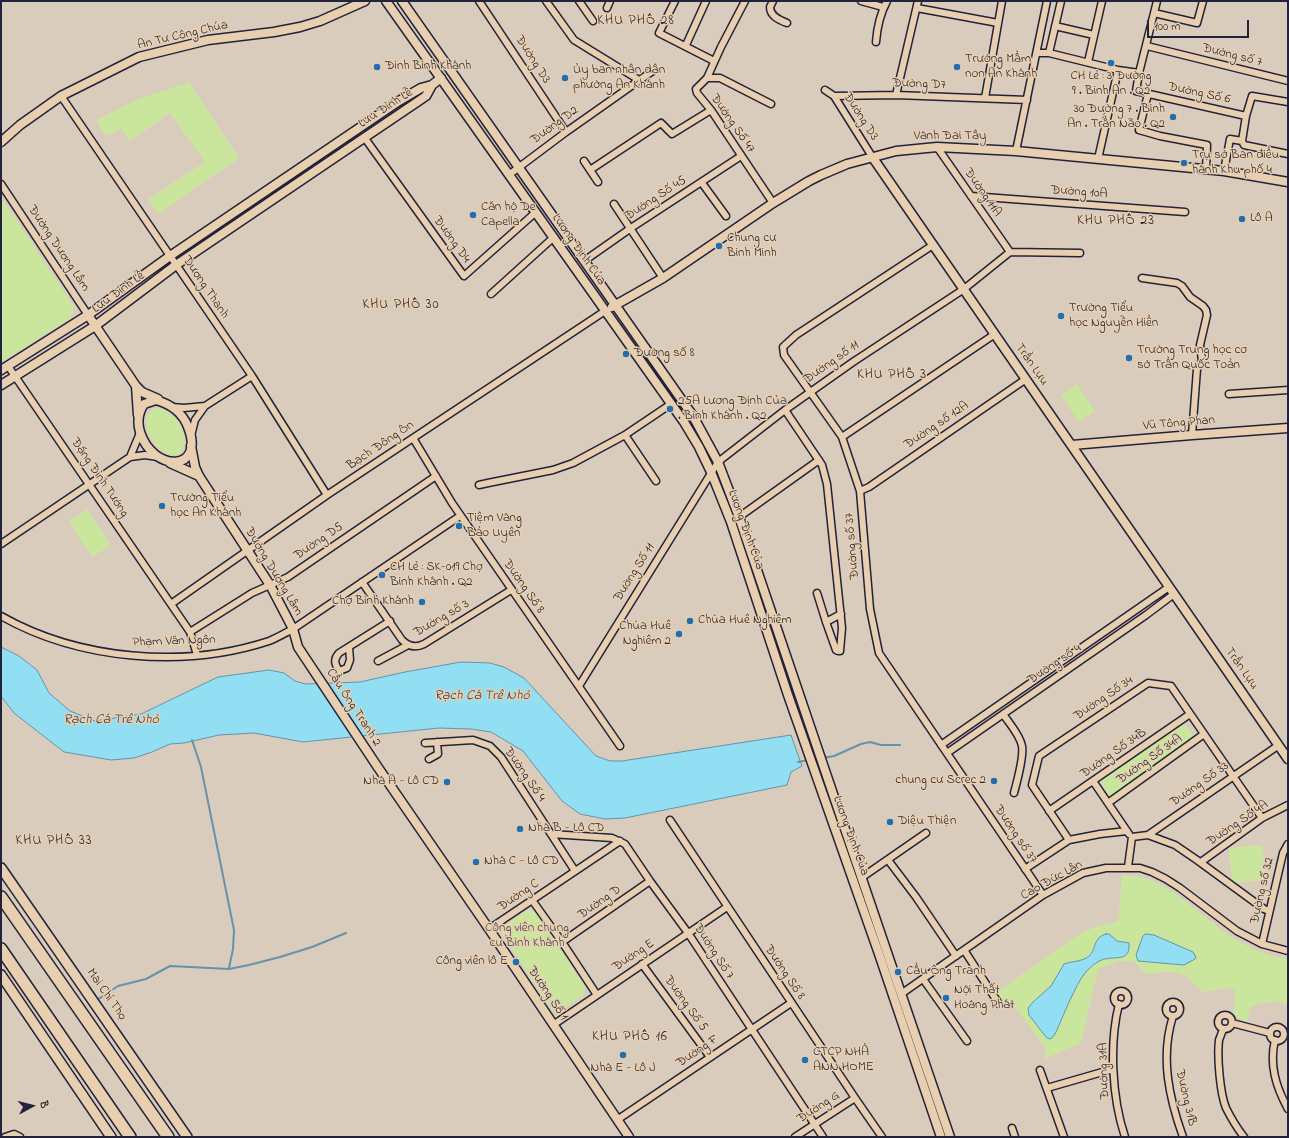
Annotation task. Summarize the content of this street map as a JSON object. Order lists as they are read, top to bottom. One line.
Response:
{"streets":{"main road":["Mai Chí Thọ"],"street":["An Tư Công Chúa","Đường số 7","Đường D3","Đường D7","Đường Số 6","Lưu Đình Lễ","Đường Số 47","Đường D2","Vành Đai Tây","Đường 11A","Đường 10A","Đường Số 45","Đường D4","Đường Dương Lâm","Lương Định Của","Dương Thanh","Đường số 11","Trần Lựu","Vũ Tông Phan","Đường số 12A","Bạch Đông Ôn","Đặng Đình Tướng","Đường D5","Đường số 37","Đường Số 11","Đường Số 8","Đường số 3","Phạm Văn Ngôn","Đường số 4","Đường Số 34","Cầu Ông Tranh 2","Đường Số 34B","Đường Số 34A","Đường Số 4","Đường Số 33","Đường Số 4A","Cao Đức Lân","Đường số 32","Đường C","Đường D","Đường Số 7","Đường E","Đường Số 1","Đường Số 5","Đường F","Đường 31A","Đường 31B","Đường G"]},"crossings":[["An Tư Công Chúa","Dương Thanh"],["Đường D3","Đường D7"],["Đường D3","Đường D2"],["Đường D3","Vành Đai Tây"],["Đường D3","Trần Lựu"],["Đường Số 6","Vành Đai Tây"],["Lưu Đình Lễ","Đường D4"],["Lưu Đình Lễ","Đường Dương Lâm"],["Lưu Đình Lễ","Dương Thanh"],["Lưu Đình Lễ","Đặng Đình Tướng"],["Đường Số 47","Vành Đai Tây"],["Đường Số 47","Đường Số 45"],["Đường D2","Lương Định Của"],["Vành Đai Tây","Đường 11A"],["Vành Đai Tây","Lương Định Của"],["Vành Đai Tây","Trần Lựu"],["Vành Đai Tây","Bạch Đông Ôn"],["Đường 11A","Đường 10A"],["Đường Số 45","Lương Định Của"],["Đường D4","Lương Định Của"],["Đường Dương Lâm","Bạch Đông Ôn"],["Đường Dương Lâm","Đường D5"],["Đường Dương Lâm","Phạm Văn Ngôn"],["Đường Dương Lâm","Cầu Ông Tranh 2"],["Lương Định Của","Đường số 11"],["Lương Định Của","Bạch Đông Ôn"],["Lương Định Của","Đường Số 11"],["Lương Định Của","Cao Đức Lân"],["Dương Thanh","Bạch Đông Ôn"],["Đường số 11","Trần Lựu"],["Đường số 11","Đường số 37"],["Đường số 11","Đường Số 11"],["Trần Lựu","Vũ Tông Phan"],["Trần Lựu","Đường số 12A"],["Trần Lựu","Đường số 37"],["Trần Lựu","Đường số 4"],["Trần Lựu","Đường Số 33"],["Đường số 12A","Đường số 37"],["Bạch Đông Ôn","Đặng Đình Tướng"],["Bạch Đông Ôn","Đường Số 8"],["Đặng Đình Tướng","Đường D5"],["Đặng Đình Tướng","Phạm Văn Ngôn"],["Đường D5","Đường Số 8"],["Đường số 37","Đường số 4"],["Đường số 37","Cao Đức Lân"],["Đường Số 11","Đường Số 8"],["Đường Số 8","Đường số 3"],["Đường Số 8","Phạm Văn Ngôn"],["Đường Số 8","Đường E"],["Đường Số 8","Đường F"],["Đường Số 8","Đường G"],["Đường số 3","Phạm Văn Ngôn"],["Đường Số 34","Đường Số 34B"],["Đường Số 34","Đường Số 34A"],["Đường Số 34","Đường Số 33"],["Đường Số 34","Đường Số 4A"],["Cầu Ông Tranh 2","Đường Số 1"],["Đường Số 4","Đường C"],["Cao Đức Lân","Đường số 32"],["Đường C","Đường Số 7"],["Đường C","Đường Số 1"],["Đường D","Đường Số 7"],["Đường Số 7","Đường E"],["Đường Số 7","Đường F"],["Đường Số 7","Đường G"],["Đường E","Đường Số 1"],["Đường E","Đường Số 5"],["Đường Số 1","Đường F"],["Đường Số 5","Đường F"]],"districts":["KHU PHỐ 28","KHU PHỐ 23","KHU PHỐ 30","KHU PHỐ 3","KHU PHỐ 33","KHU PHỐ 16"],"water":["Rạch Cá Trê Nhỏ"],"parks":["Công viên chung cư Bình Khánh"],"places":["CH Lẻ : 3 Đường 9 . Bình An . Q2","Đình Bình Khánh","Trường Mầm non An Khánh","Ủy ban nhân dân phường An Khánh","30 Đường 7 . Bình An . Trần Não . Q2","Trụ sở Ban điều hành Khu phố 4","Căn hộ De Capella","Lô A","Chung cư Bình Minh","Trường Tiểu học Nguyễn Hiền","Đường số 8","Trường Trung học cơ sở Trần Quốc Toản","25A Lương Định Của . Bình Khánh . Q2","Trường Tiểu học An Khánh","Tiệm Vàng Bảo Uyên","CH Lẻ : SK-019 Chợ Bình Khánh . Q2","Chợ Bình Khánh","Chùa Huê Nghiêm","Chùa Huê Nghiêm 2","chung cư Screc 2","Nhà A - Lô CD","Diệu Thiện","Nhà B - Lô CD","Nhà C - Lô CD","Công viên lô E","Cầu Ông Tranh","Nội Thất Hoàng Phát","Nhà E - Lô J","CTCP NHÀ ANN HOME"],"scale_bar":"100 m","north":"right"}
